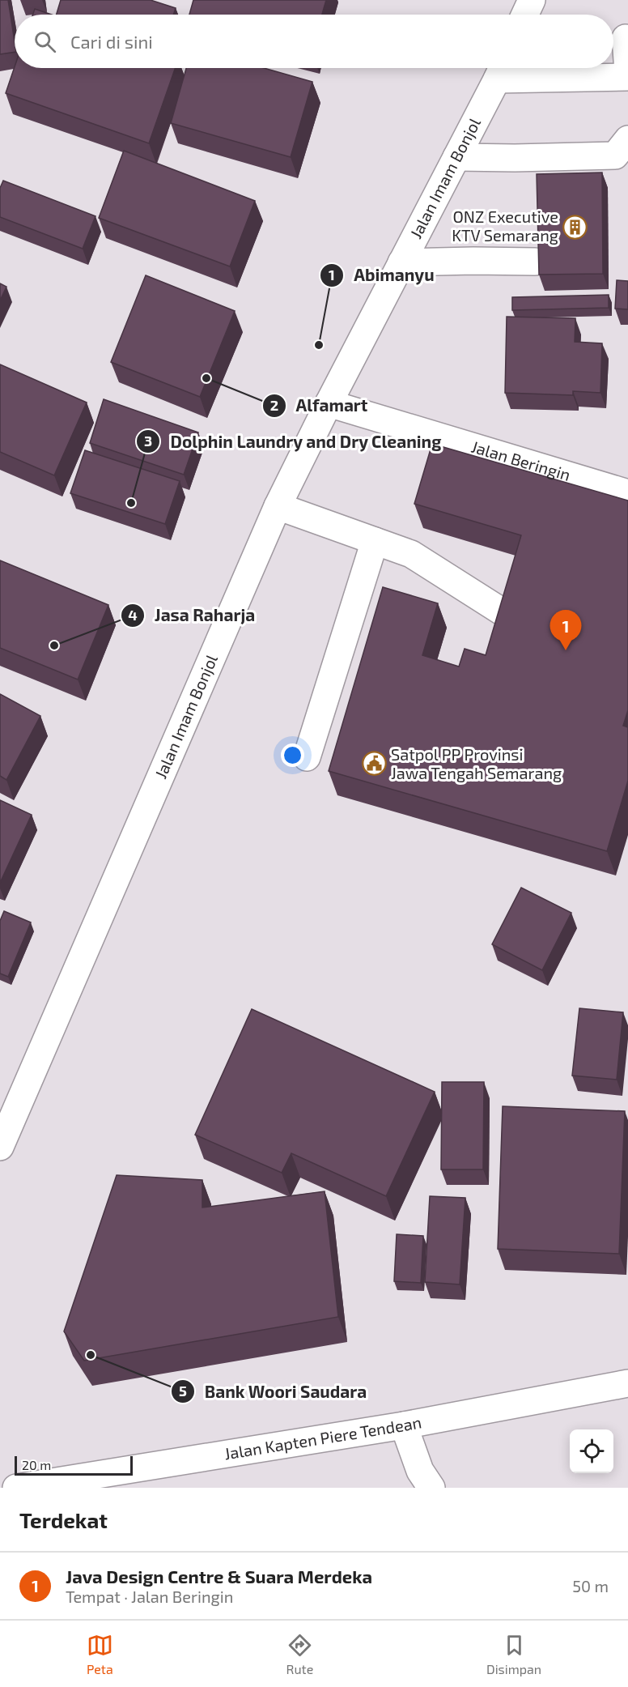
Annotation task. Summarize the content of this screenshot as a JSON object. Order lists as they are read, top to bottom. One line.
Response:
{"streets":{"main road":["Jalan Imam Bonjol","Jalan Beringin","Jalan Kapten Piere Tendean"]},"crossings":[["Jalan Imam Bonjol","Jalan Beringin"]],"places":{"building":["ONZ Executive KTV Semarang"],"other":["Abimanyu","Alfamart","Dolphin Laundry and Dry Cleaning","Jasa Raharja","Bank Woori Saudara"],"public building":["Satpol PP Provinsi Jawa Tengah Semarang"]},"scale_bar":"20 m","page":{"search":"Cari di sini","pins":"1","scale":"20 m","heading":"Terdekat","list":[{"mark":"1","name":"Java Design Centre & Suara Merdeka","note":"Tempat · Jalan Beringin","value":"50 m"}],"nav":["Peta","Rute","Disimpan"]}}
